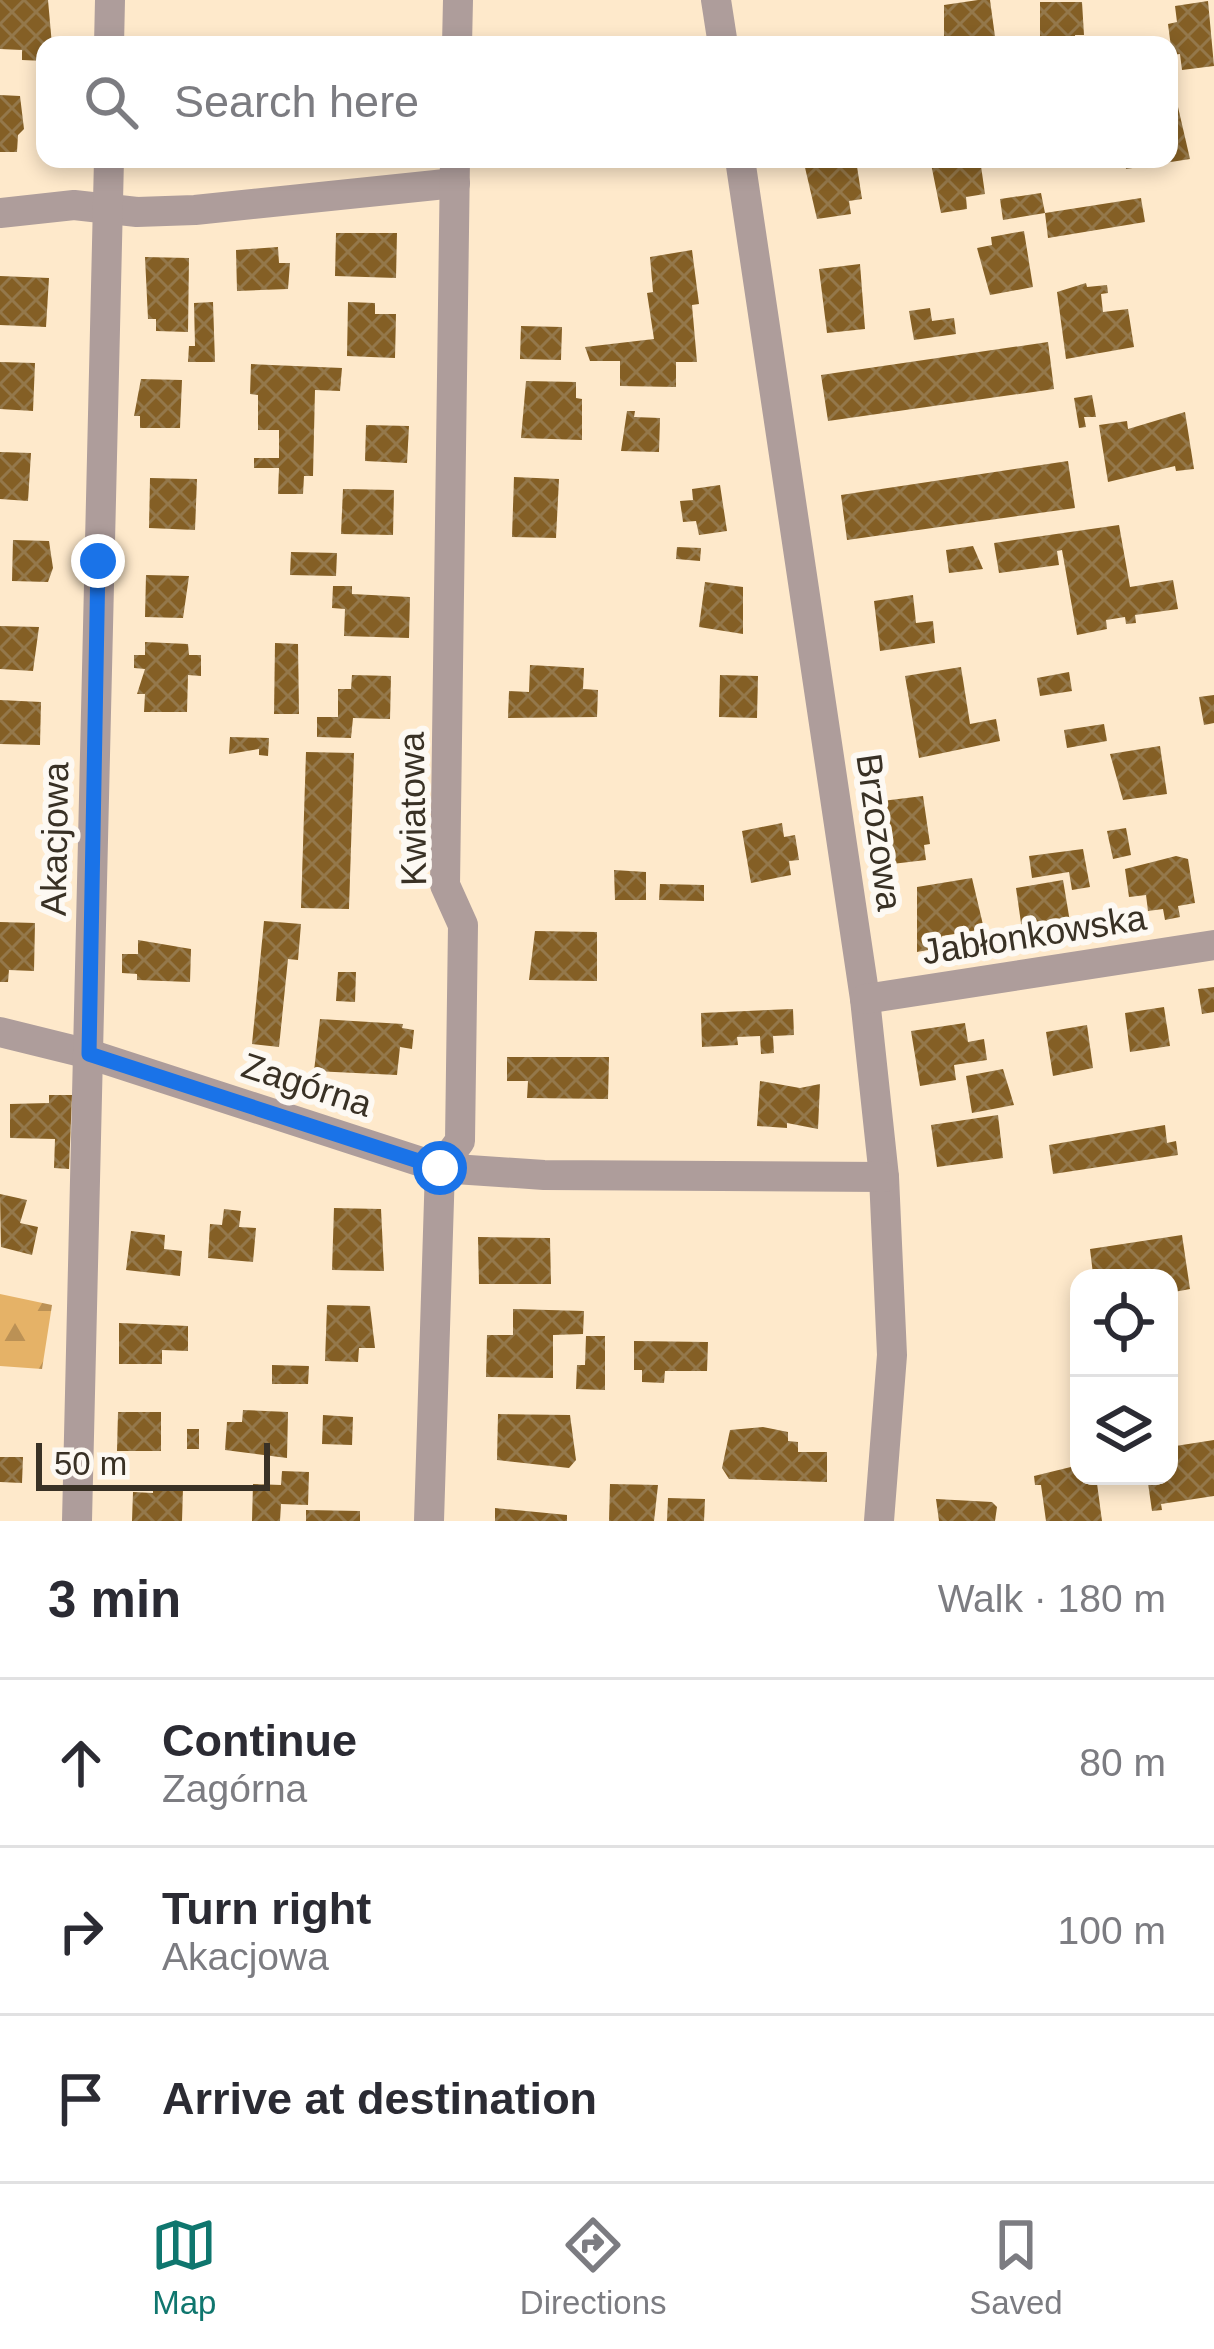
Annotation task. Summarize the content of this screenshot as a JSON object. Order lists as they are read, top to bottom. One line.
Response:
{"streets":{"street":["Kwiatowa","Brzozowa","Akacjowa","Jabłonkowska","Zagórna"]},"crossings":[["Kwiatowa","Zagórna"],["Brzozowa","Jabłonkowska"],["Brzozowa","Zagórna"],["Akacjowa","Zagórna"]],"scale_bar":"50 m","page":{"search":"Search here","scale":"50 m","heading":["3 min","Walk · 180 m"],"list":[["Continue","Zagórna","80 m"],["Turn right","Akacjowa","100 m"],"Arrive at destination"],"nav":["Map","Directions","Saved"]}}
